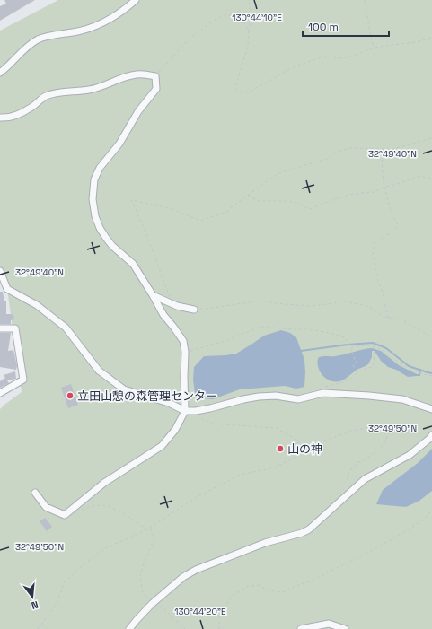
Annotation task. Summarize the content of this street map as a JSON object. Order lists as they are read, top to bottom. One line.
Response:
{"places":["立田山憩の森管理センター","山の神"],"scale_bar":"100 m","north":"bottom","coordinates":["130°44'10\"E","32°49'40\"N","32°49'50\"N","130°44'20\"E"]}
